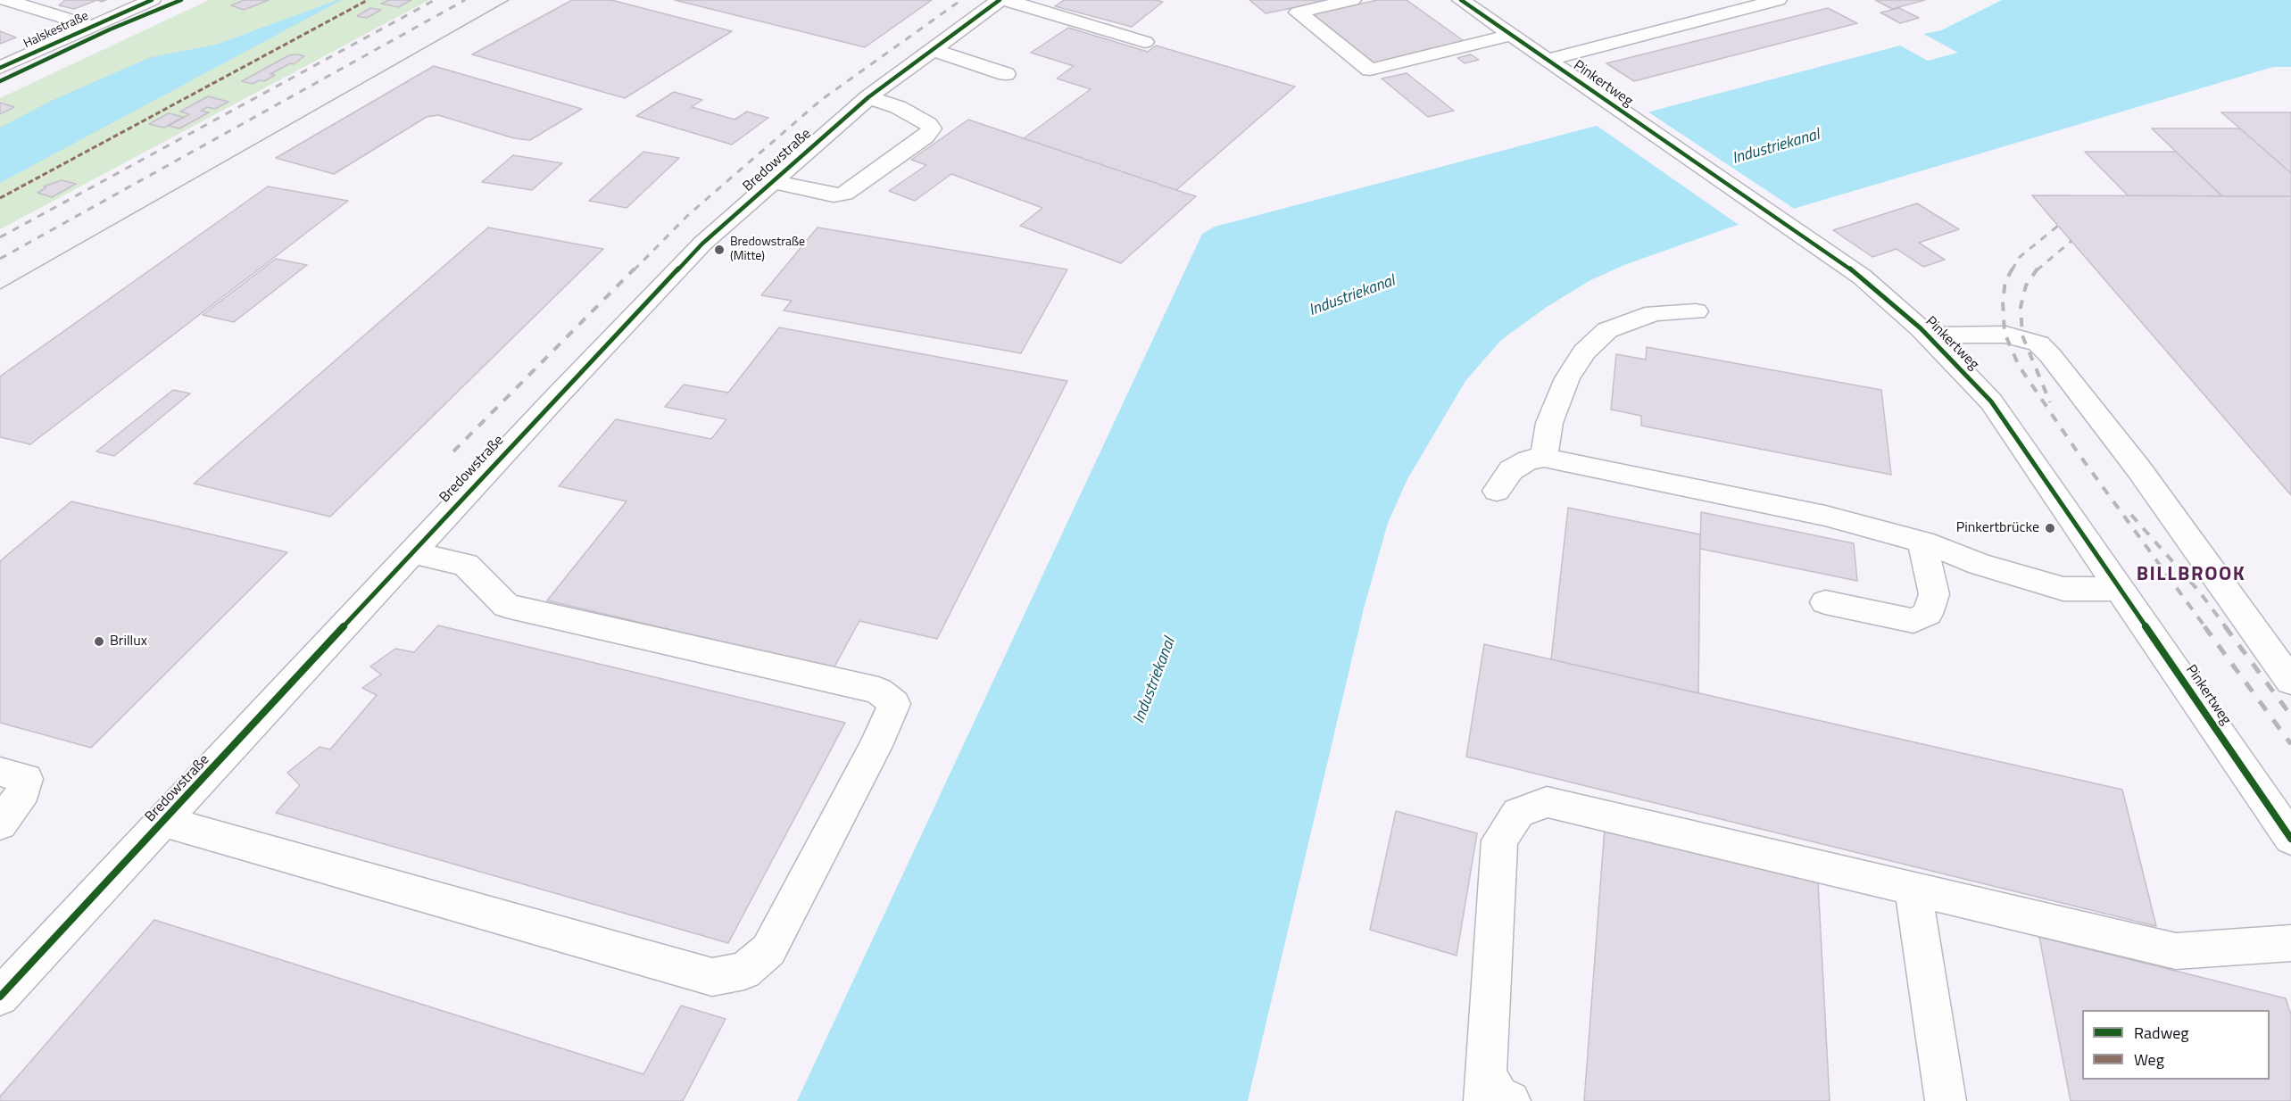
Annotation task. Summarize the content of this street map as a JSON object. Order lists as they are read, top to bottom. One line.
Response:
{"streets":{"street":["Halskestraße","Pinkertweg","Bredowstraße"]},"districts":["BILLBROOK"],"water":["Industriekanal"],"places":["Bredowstraße (Mitte)","Pinkertbrücke","Brillux"],"legend":["Radweg","Weg"]}
